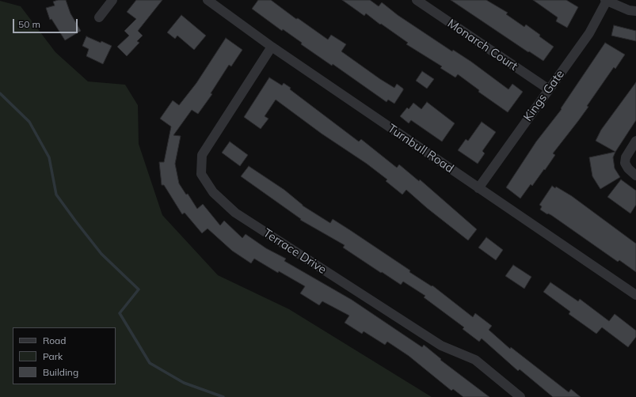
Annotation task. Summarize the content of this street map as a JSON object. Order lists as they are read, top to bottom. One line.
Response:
{"streets":{"street":["Monarch Court","Kings Gate","Turnbull Road","Terrace Drive"]},"crossings":[["Monarch Court","Kings Gate"],["Kings Gate","Turnbull Road"],["Turnbull Road","Terrace Drive"]],"legend":["Road","Park","Building"],"scale_bar":"50 m"}
